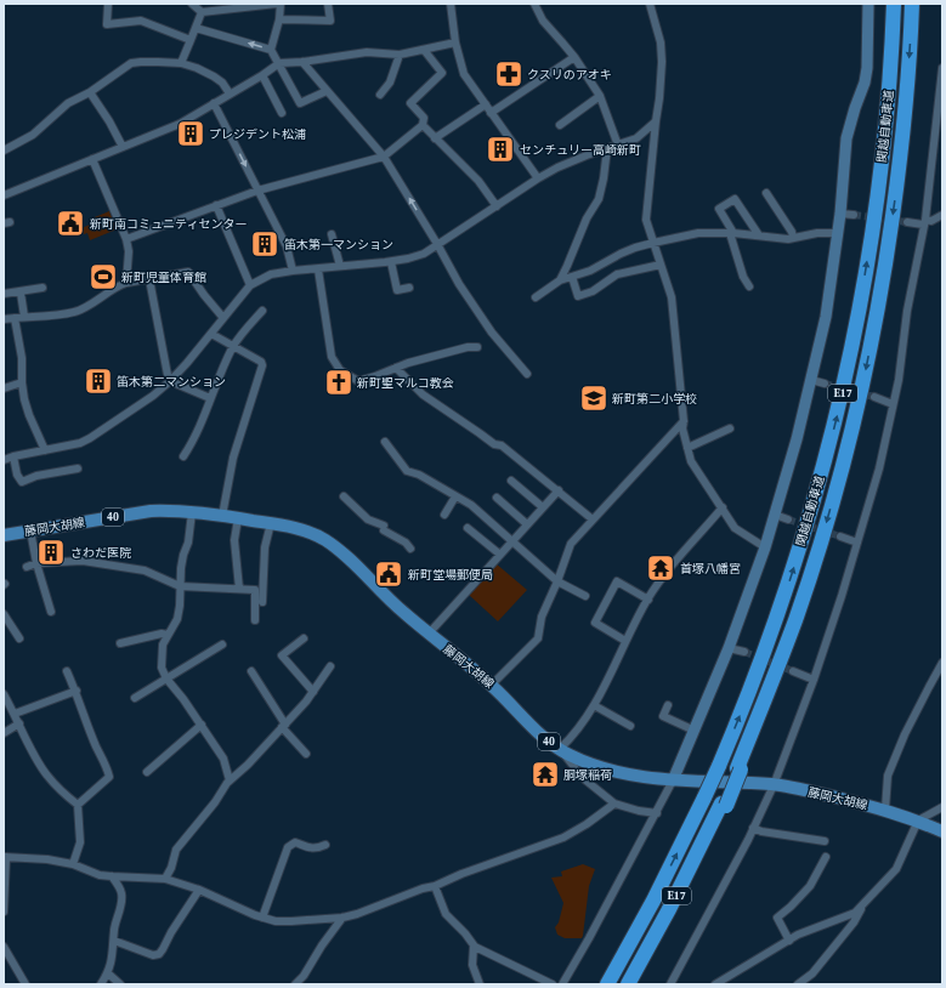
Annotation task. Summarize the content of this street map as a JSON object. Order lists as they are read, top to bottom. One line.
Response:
{"streets":{"highway":["関越自動車道","E17"],"main road":["40","藤岡大胡線"]},"places":{"pharmacy":["クスリのアオキ"],"building":["プレジデント松浦","センチュリー高崎新町","笛木第一マンション","笛木第二マンション","さわだ医院"],"public building":["新町南コミュニティセンター","新町堂場郵便局"],"sports":["新町児童体育館"],"church":["新町聖マルコ教会"],"school or university":["新町第二小学校"],"temple":["首塚八幡宮","胴塚稲荷"]}}
